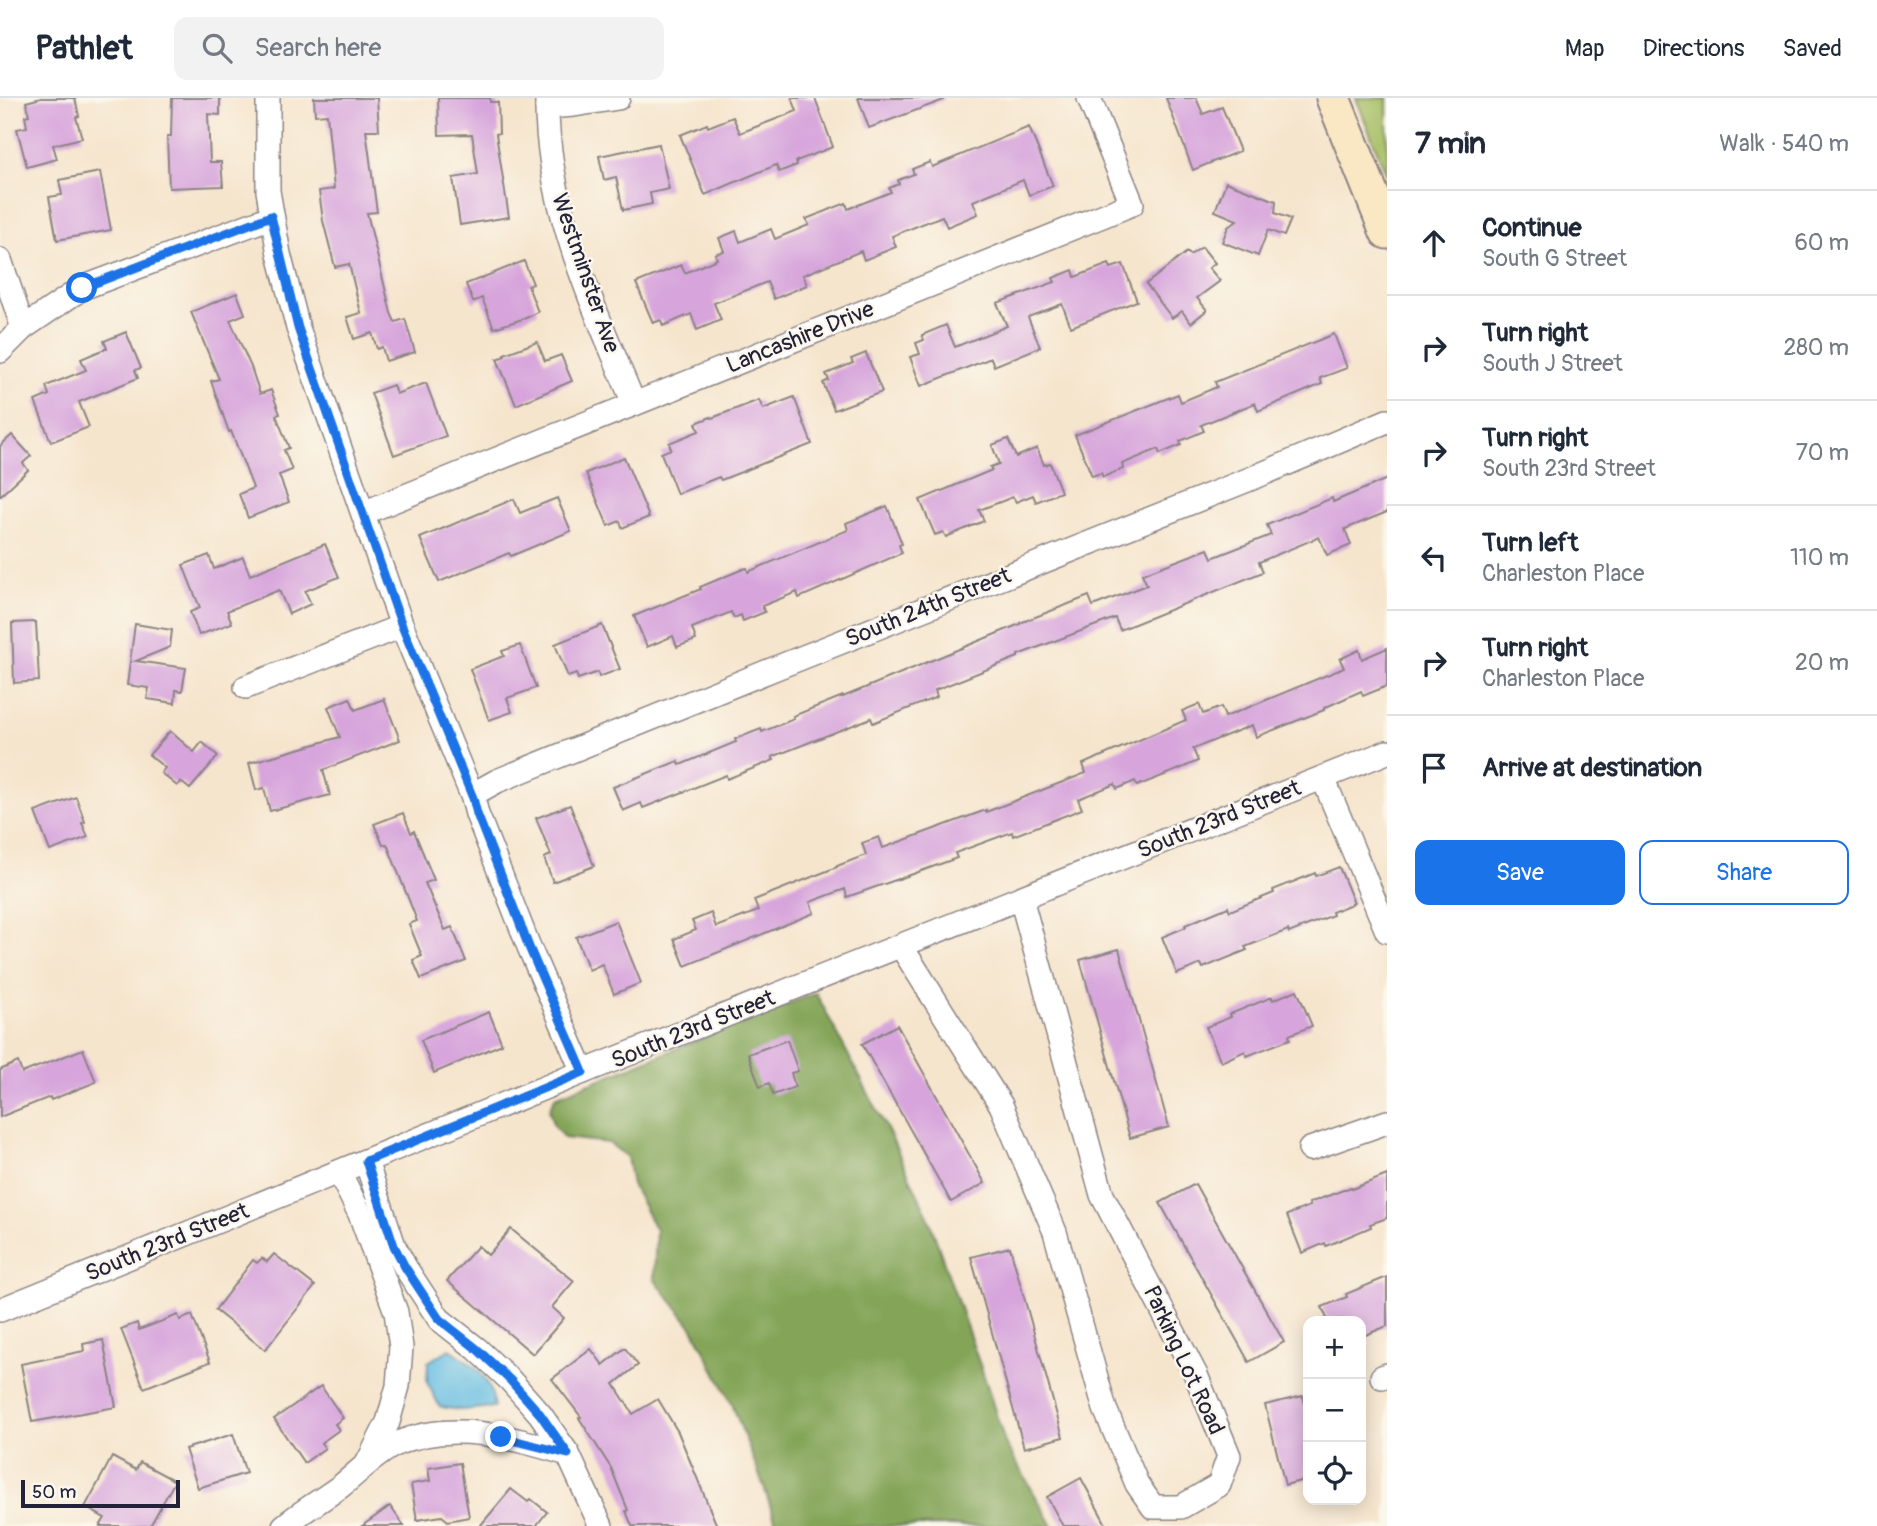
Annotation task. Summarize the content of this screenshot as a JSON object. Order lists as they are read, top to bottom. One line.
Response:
{"streets":{"street":["Westminster Ave","Lancashire Drive","South 24th Street","South 23rd Street","Parking Lot Road"]},"crossings":[["Westminster Ave","Lancashire Drive"],["South 23rd Street","Parking Lot Road"]],"scale_bar":"50 m","page":{"header":"Pathlet","search":"Search here","nav":["Map","Directions","Saved"],"heading":["7 min","Walk · 540 m"],"list":[["Continue","South G Street","60 m"],["Turn right","South J Street","280 m"],["Turn right","South 23rd Street","70 m"],["Turn left","Charleston Place","110 m"],["Turn right","Charleston Place","20 m"],"Arrive at destination"],"buttons":["Save","Share"],"map_buttons":["+","−"],"scale":"50 m"}}
